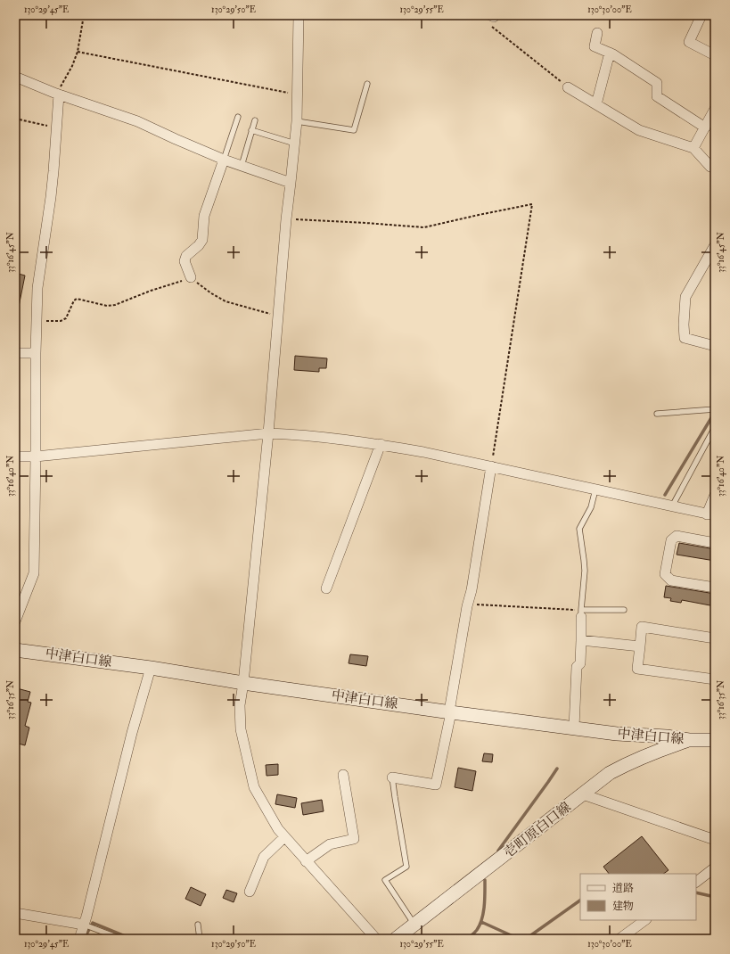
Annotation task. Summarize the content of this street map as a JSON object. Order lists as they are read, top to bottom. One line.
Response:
{"streets":{"main road":["中津白口線","壱町原白口線"]},"crossings":[["中津白口線","壱町原白口線"]],"legend":["道路","建物"],"coordinates":["130°29'45\"E","130°29'50\"E","130°29'55\"E","130°30'00\"E","33°16'45\"N","33°16'40\"N","33°16'35\"N"]}
